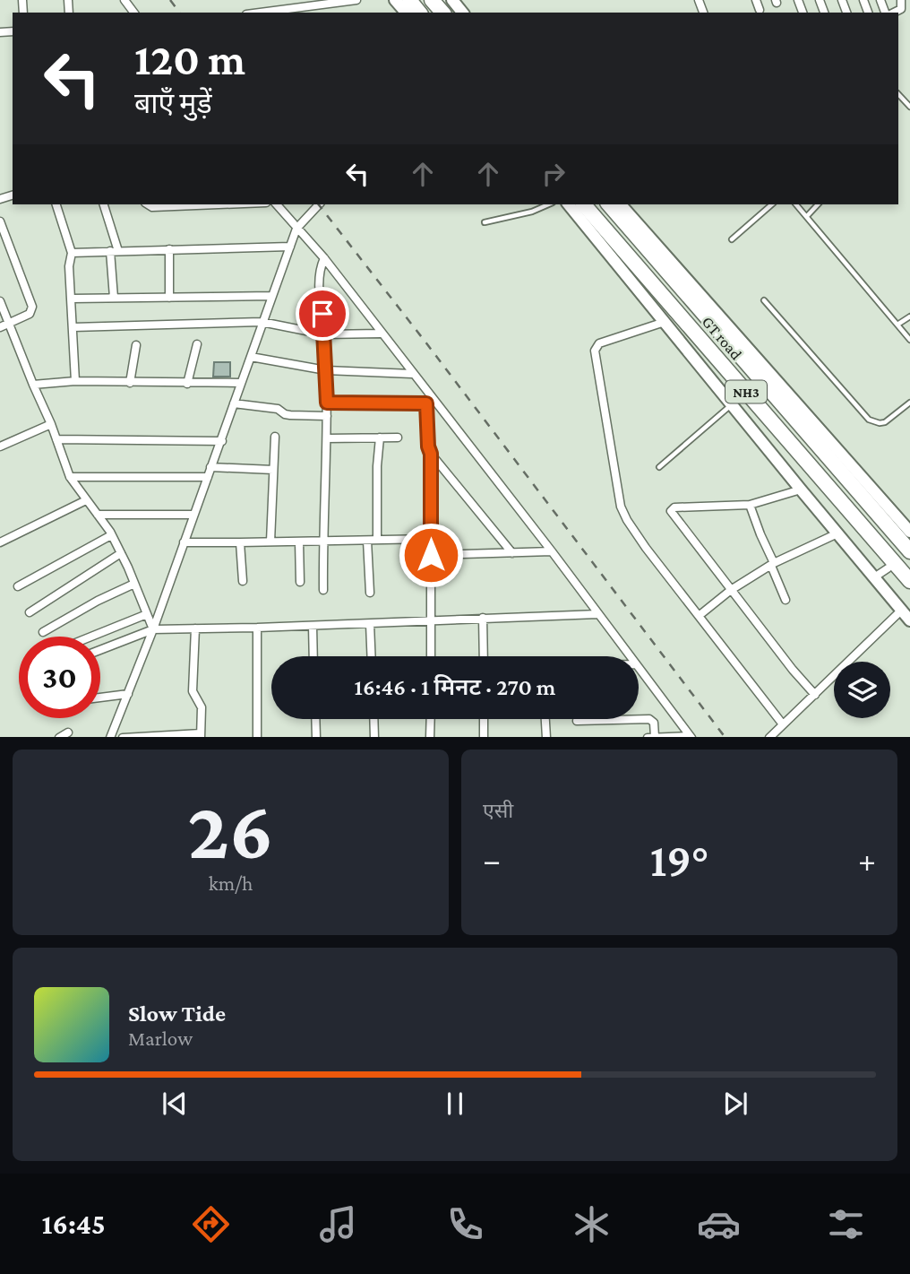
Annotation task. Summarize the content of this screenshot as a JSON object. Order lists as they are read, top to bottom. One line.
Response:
{"streets":{"highway":["GT road","NH3"]},"page":{"turn":["120 m","बाएँ मुड़ें"],"limit":"30","trip":"16:46 · 1 मिनट · 270 m","tile":[["26","km/h"],"एसी"],"heat":["−","19°","+"],"song":["Slow Tide","Marlow"],"tabs":"16:45"}}
